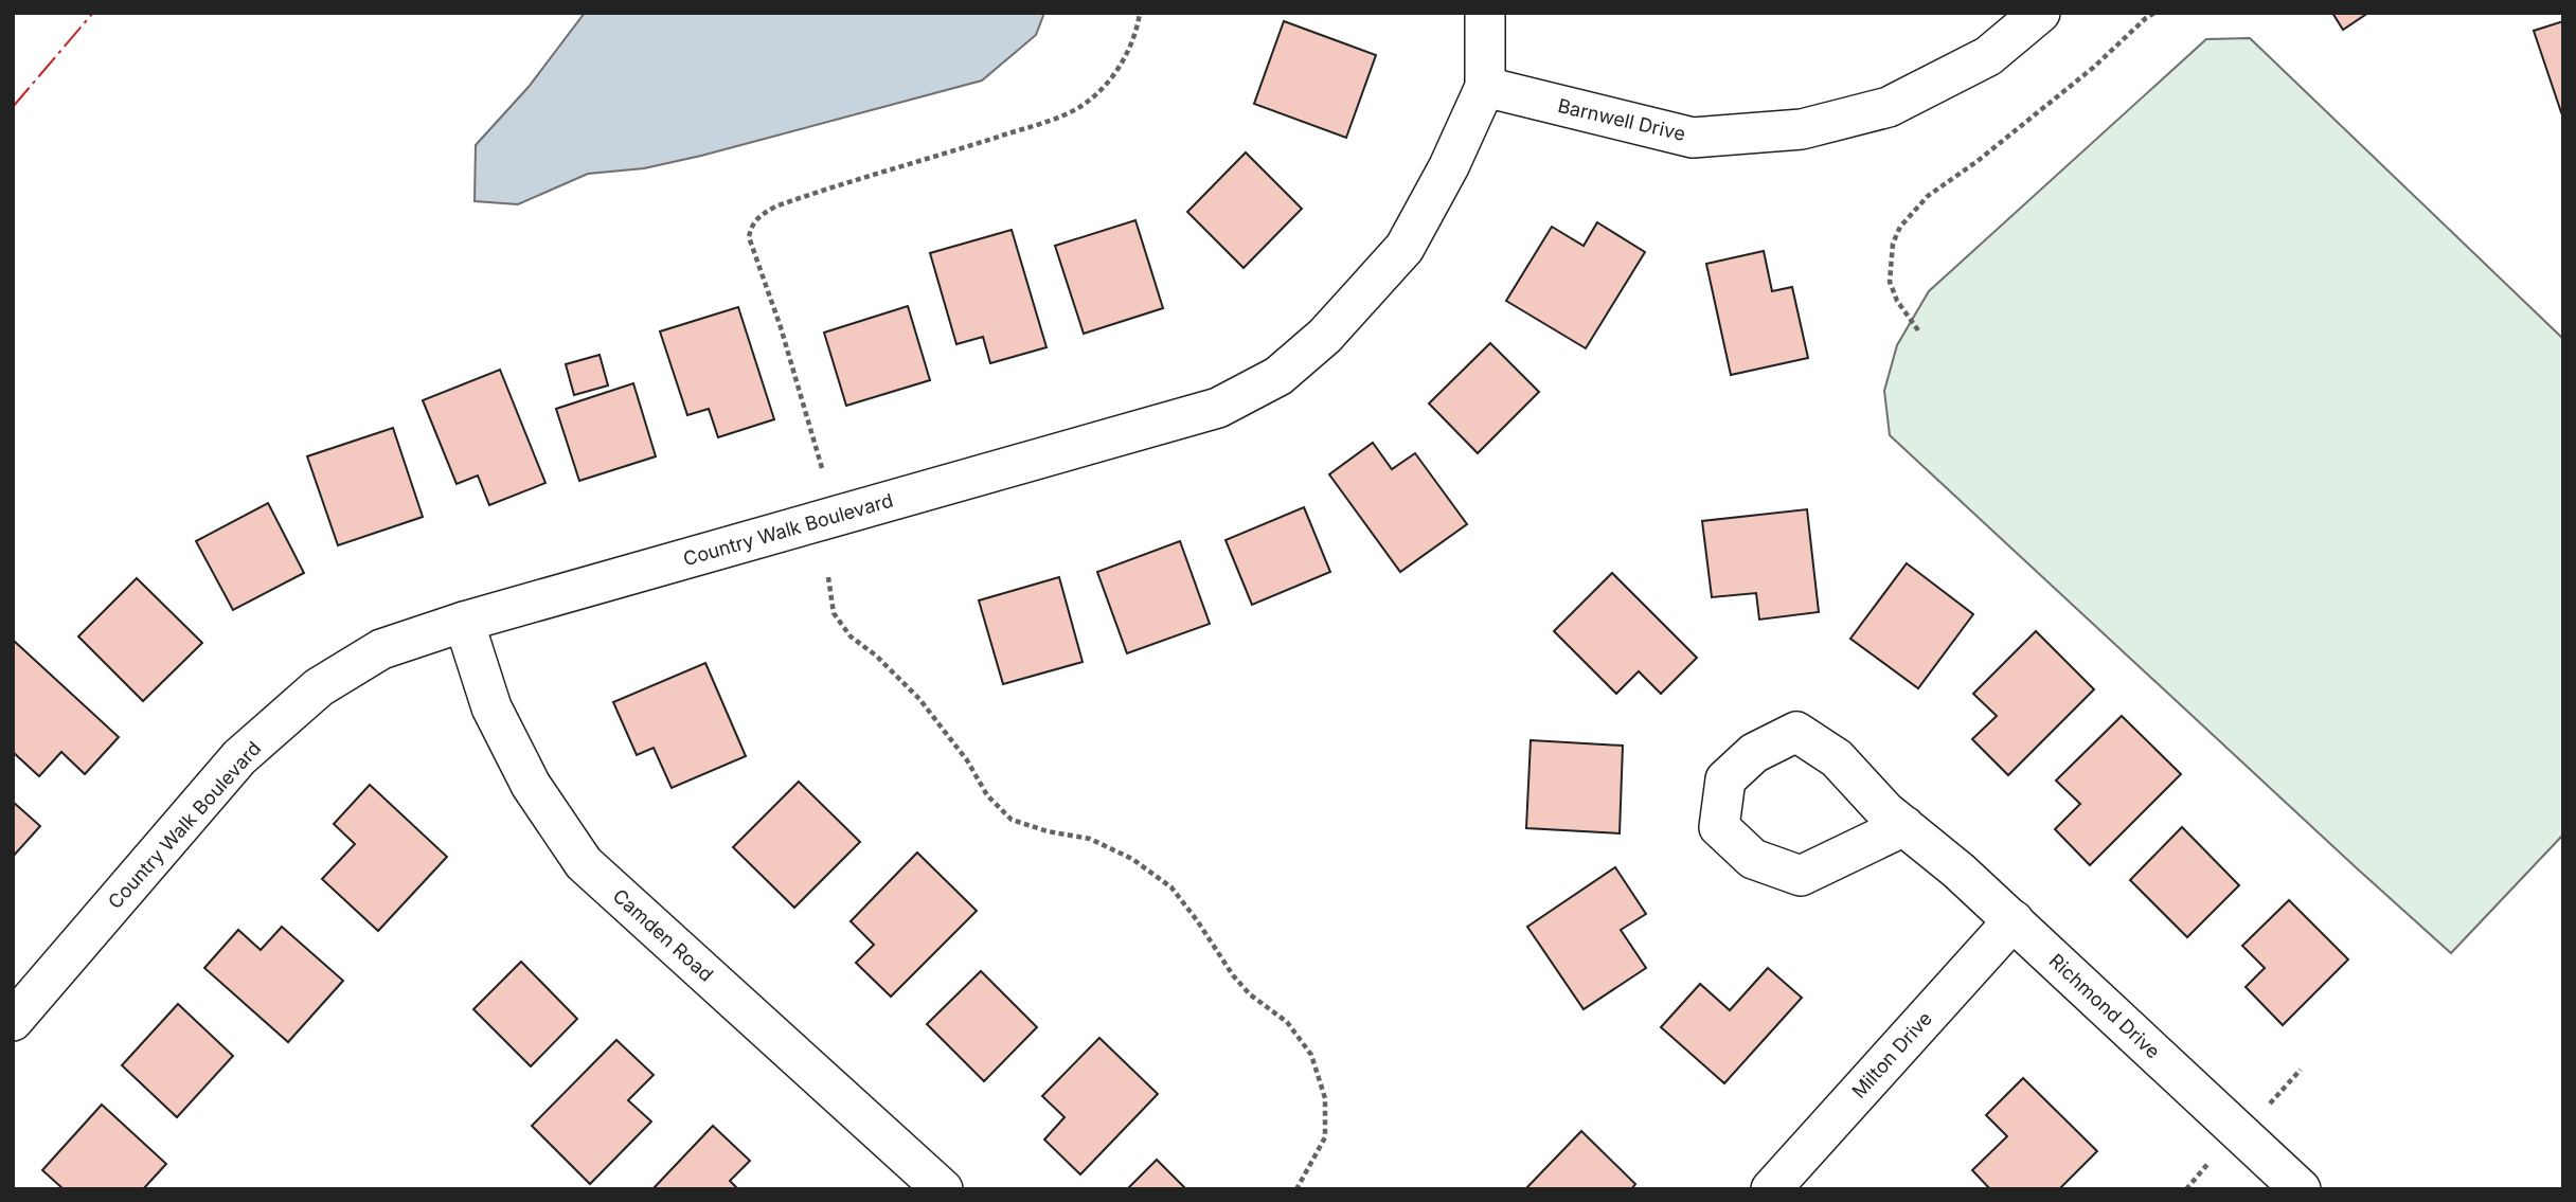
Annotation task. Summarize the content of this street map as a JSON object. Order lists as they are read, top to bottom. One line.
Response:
{"streets":{"street":["Barnwell Drive","Country Walk Boulevard","Camden Road","Richmond Drive","Milton Drive"]},"crossings":[["Barnwell Drive","Country Walk Boulevard"],["Country Walk Boulevard","Camden Road"],["Richmond Drive","Milton Drive"]]}
